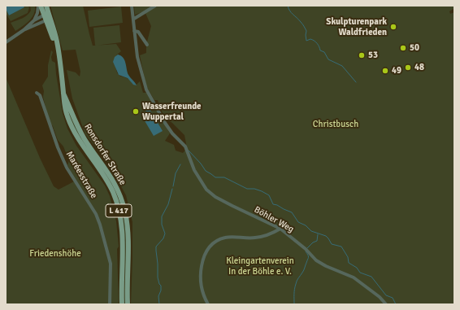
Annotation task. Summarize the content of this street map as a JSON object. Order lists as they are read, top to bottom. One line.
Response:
{"streets":{"main road":["Ronsdorfer Straße","L 417"],"street":["Maréesstraße","Böhler Weg"]},"parks":["Christbusch","Friedenshöhe","Kleingartenverein In der Böhle e. V."],"places":["Skulpturenpark Waldfrieden","50","53","48","49","Wasserfreunde Wuppertal"]}
